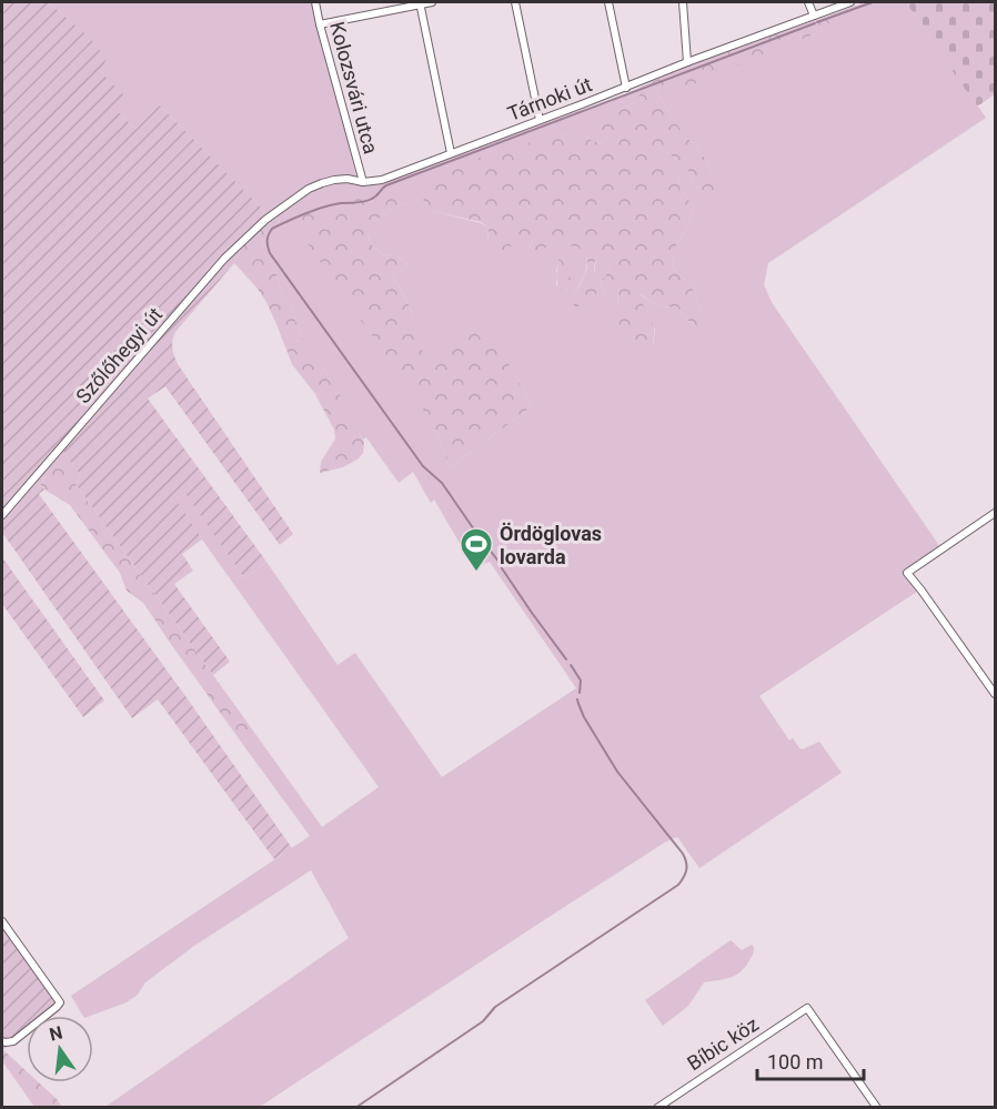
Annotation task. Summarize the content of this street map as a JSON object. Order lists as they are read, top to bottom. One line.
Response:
{"streets":{"street":["Kolozsvári utca","Tárnoki út","Szőlőhegyi út","Bíbic köz"]},"crossings":[["Kolozsvári utca","Tárnoki út"],["Tárnoki út","Szőlőhegyi út"]],"places":{"sports":["Ördöglovas lovarda"]},"scale_bar":"100 m","north":"top"}
